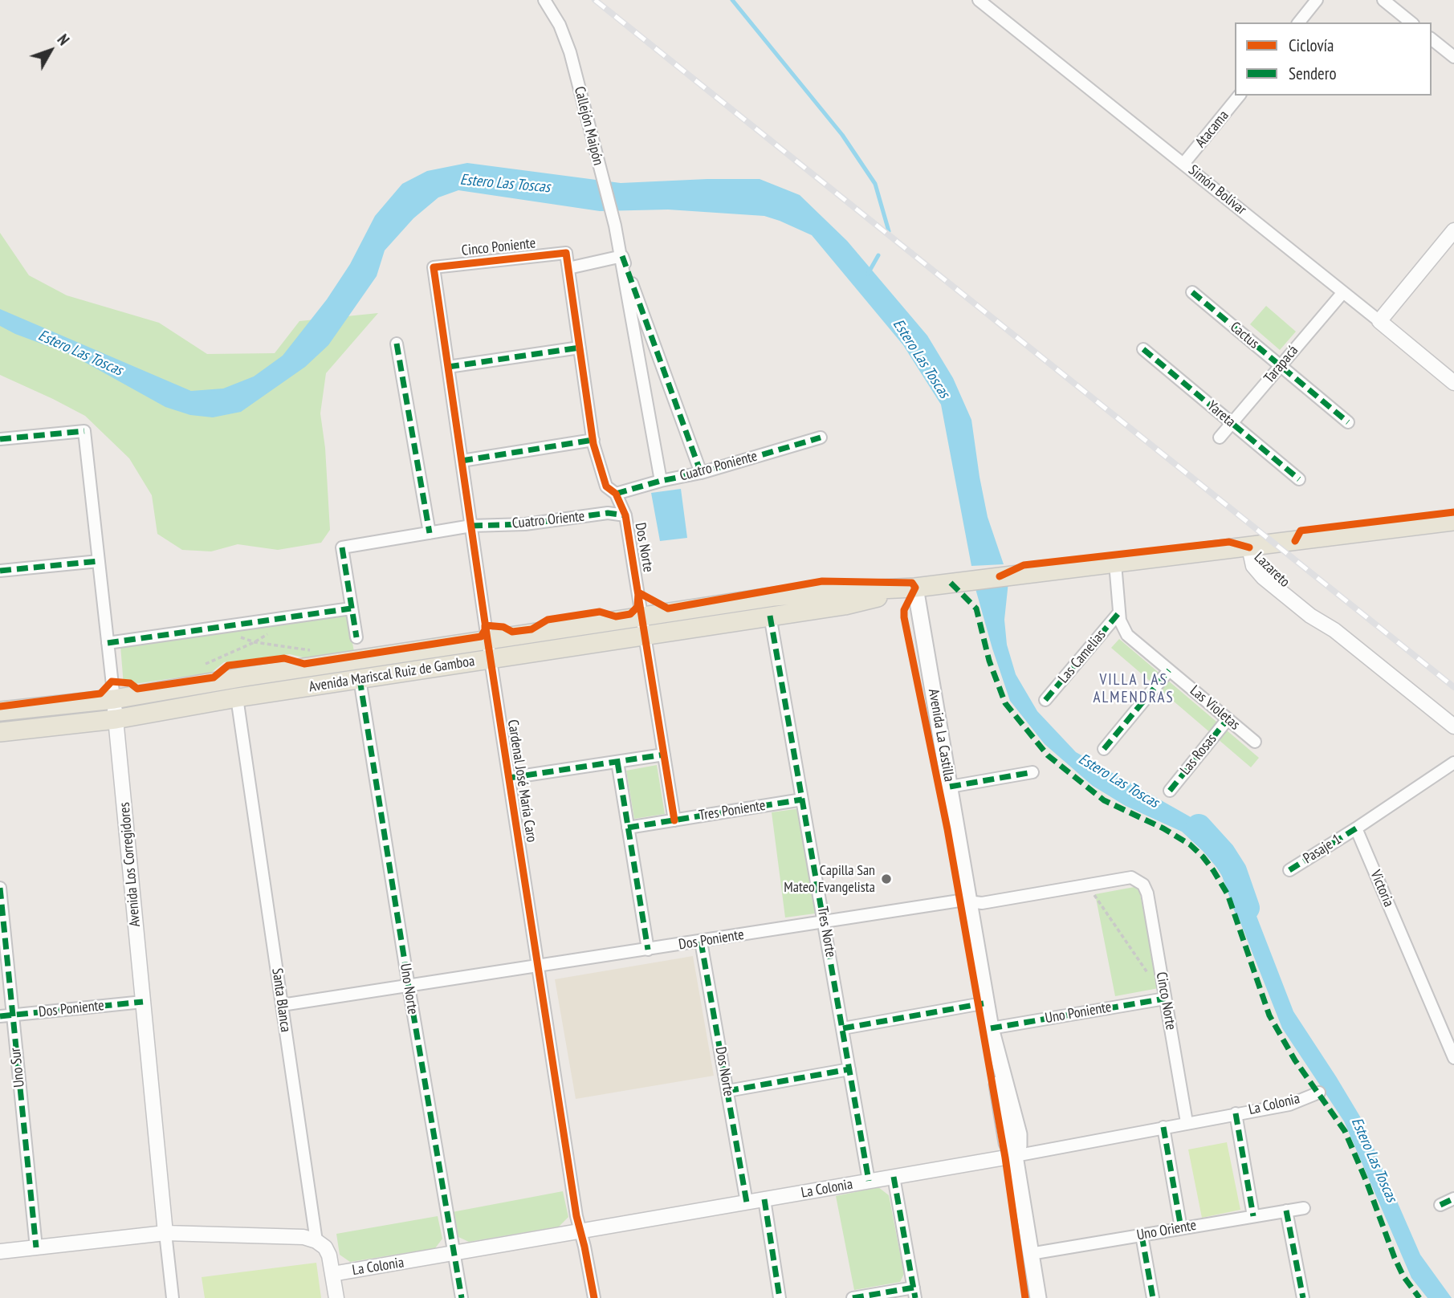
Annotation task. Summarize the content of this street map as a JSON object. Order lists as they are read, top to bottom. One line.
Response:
{"streets":{"main road":["Avenida Mariscal Ruiz de Gamboa","Avenida La Castilla"],"street":["Callejón Maipón","Atacama","Simón Bolívar","Cinco Poniente","Cactus","Tarapacá","Yareta","Cuatro Poniente","Cuatro Oriente","Dos Norte","Lazareto","Las Camelias","Las Violetas","Las Rosas","Cardenal José María Caro","Tres Poniente","Pasaje 1","Avenida Los Corregidores","Victoria","Tres Norte","Dos Poniente","Uno Norte","Santa Blanca","Cinco Norte","Uno Poniente","Uno Sur","La Colonia","Uno Oriente"]},"crossings":[["Callejón Maipón","Cuatro Poniente"],["Atacama","Simón Bolívar"],["Simón Bolívar","Tarapacá"],["Cinco Poniente","Dos Norte"],["Cinco Poniente","Cardenal José María Caro"],["Cactus","Tarapacá"],["Tarapacá","Yareta"],["Cuatro Poniente","Dos Norte"],["Cuatro Oriente","Dos Norte"],["Cuatro Oriente","Cardenal José María Caro"],["Dos Norte","Avenida Mariscal Ruiz de Gamboa"],["Dos Norte","Tres Poniente"],["Dos Norte","Dos Poniente"],["Dos Norte","La Colonia"],["Lazareto","Avenida Mariscal Ruiz de Gamboa"],["Las Camelias","Las Violetas"],["Avenida Mariscal Ruiz de Gamboa","Las Violetas"],["Avenida Mariscal Ruiz de Gamboa","Avenida La Castilla"],["Avenida Mariscal Ruiz de Gamboa","Cardenal José María Caro"],["Avenida Mariscal Ruiz de Gamboa","Avenida Los Corregidores"],["Avenida Mariscal Ruiz de Gamboa","Tres Norte"],["Avenida Mariscal Ruiz de Gamboa","Uno Norte"],["Avenida Mariscal Ruiz de Gamboa","Santa Blanca"],["Las Violetas","Las Rosas"],["Avenida La Castilla","Dos Poniente"],["Avenida La Castilla","Uno Poniente"],["Avenida La Castilla","La Colonia"],["Avenida La Castilla","Uno Oriente"],["Cardenal José María Caro","Dos Poniente"],["Cardenal José María Caro","La Colonia"],["Tres Poniente","Tres Norte"],["Pasaje 1","Victoria"],["Avenida Los Corregidores","Dos Poniente"],["Tres Norte","Dos Poniente"],["Tres Norte","La Colonia"],["Dos Poniente","Uno Norte"],["Dos Poniente","Santa Blanca"],["Dos Poniente","Cinco Norte"],["Dos Poniente","Uno Sur"],["Uno Norte","La Colonia"],["Santa Blanca","La Colonia"],["Cinco Norte","Uno Poniente"],["Cinco Norte","La Colonia"]],"districts":["VILLA LAS ALMENDRAS"],"water":["Estero Las Toscas"],"places":["Capilla San Mateo Evangelista"],"legend":["Ciclovía","Sendero"],"north":"top right"}
